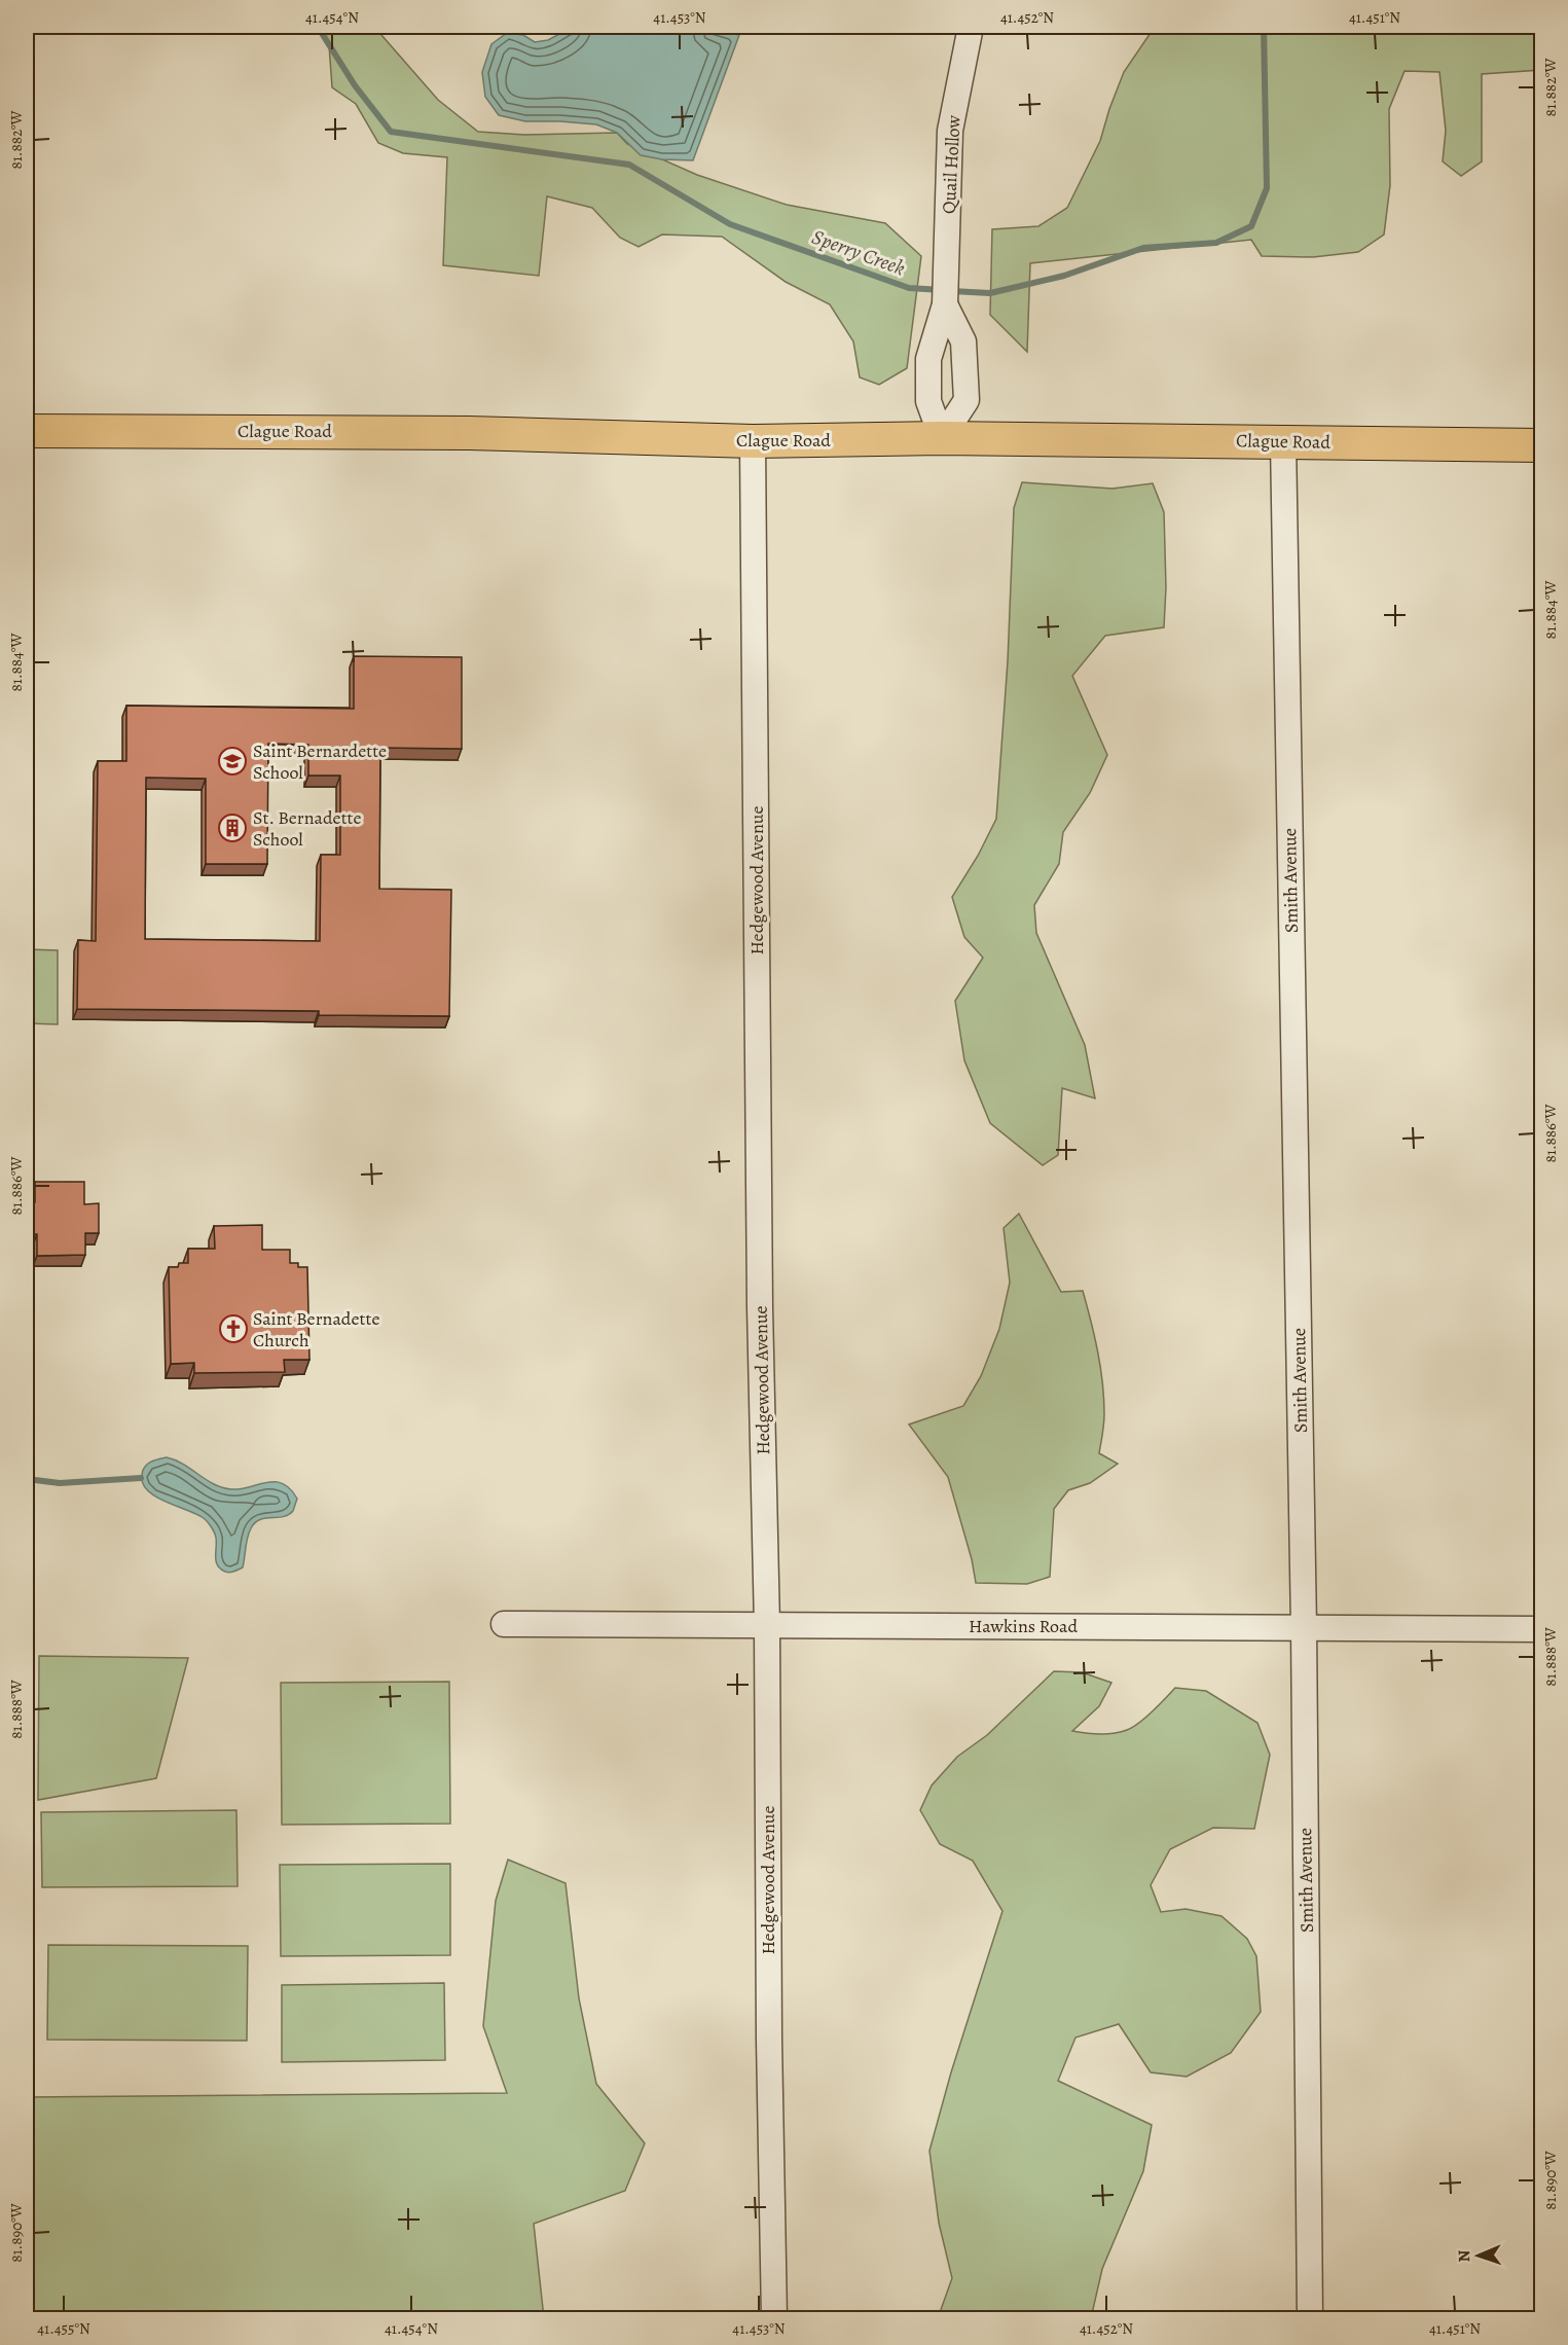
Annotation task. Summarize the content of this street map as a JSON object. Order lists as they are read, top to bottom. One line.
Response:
{"streets":{"main road":["Clague Road"],"street":["Quail Hollow","Hedgewood Avenue","Smith Avenue","Hawkins Road"]},"crossings":[["Quail Hollow","Clague Road"],["Clague Road","Hedgewood Avenue"],["Clague Road","Smith Avenue"],["Hedgewood Avenue","Hawkins Road"],["Smith Avenue","Hawkins Road"]],"water":["Sperry Creek"],"places":{"school or university":["Saint Bernardette School"],"building":["St. Bernadette School"],"church":["Saint Bernadette Church"]},"north":"left","coordinates":["41.454°N","41.453°N","41.452°N","41.451°N","81.882°W","81.884°W","81.886°W","81.888°W","81.890°W","41.455°N"]}
